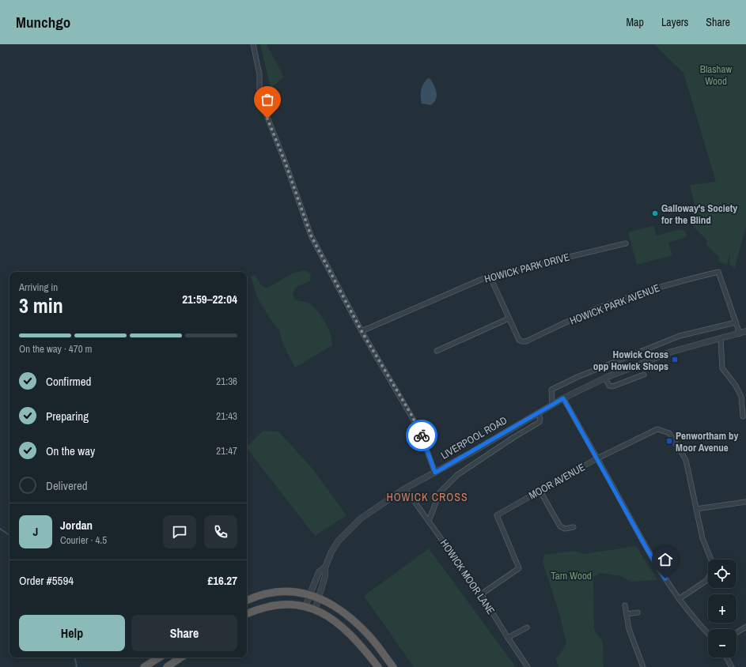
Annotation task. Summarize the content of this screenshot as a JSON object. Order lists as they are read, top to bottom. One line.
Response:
{"streets":{"street":["HOWICK PARK DRIVE","HOWICK PARK AVENUE","LIVERPOOL ROAD","MOOR AVENUE","HOWICK MOOR LANE"]},"crossings":[["HOWICK PARK DRIVE","HOWICK PARK AVENUE"],["HOWICK PARK AVENUE","LIVERPOOL ROAD"],["LIVERPOOL ROAD","HOWICK MOOR LANE"],["MOOR AVENUE","HOWICK MOOR LANE"]],"districts":["HOWICK CROSS"],"parks":["Blashaw Wood","Tarn Wood"],"places":{"other":["Galloway's Society for the Blind"],"transit":["Howick Cross opp Howick Shops","Penwortham by Moor Avenue"]},"page":{"header":"Munchgo","nav":["Map","Layers","Share"],"heading":["3 min","Arriving in","21:59–22:04"],"panel":["Jordan","Courier · 4.5","Order #5594","£16.27"],"bar":"On the way · 470 m","list":[["Confirmed","21:36"],["Preparing","21:43"],["On the way","21:47"],"Delivered"],"round":"J","map_buttons":["+","−"],"buttons":["Help","Share"]}}
